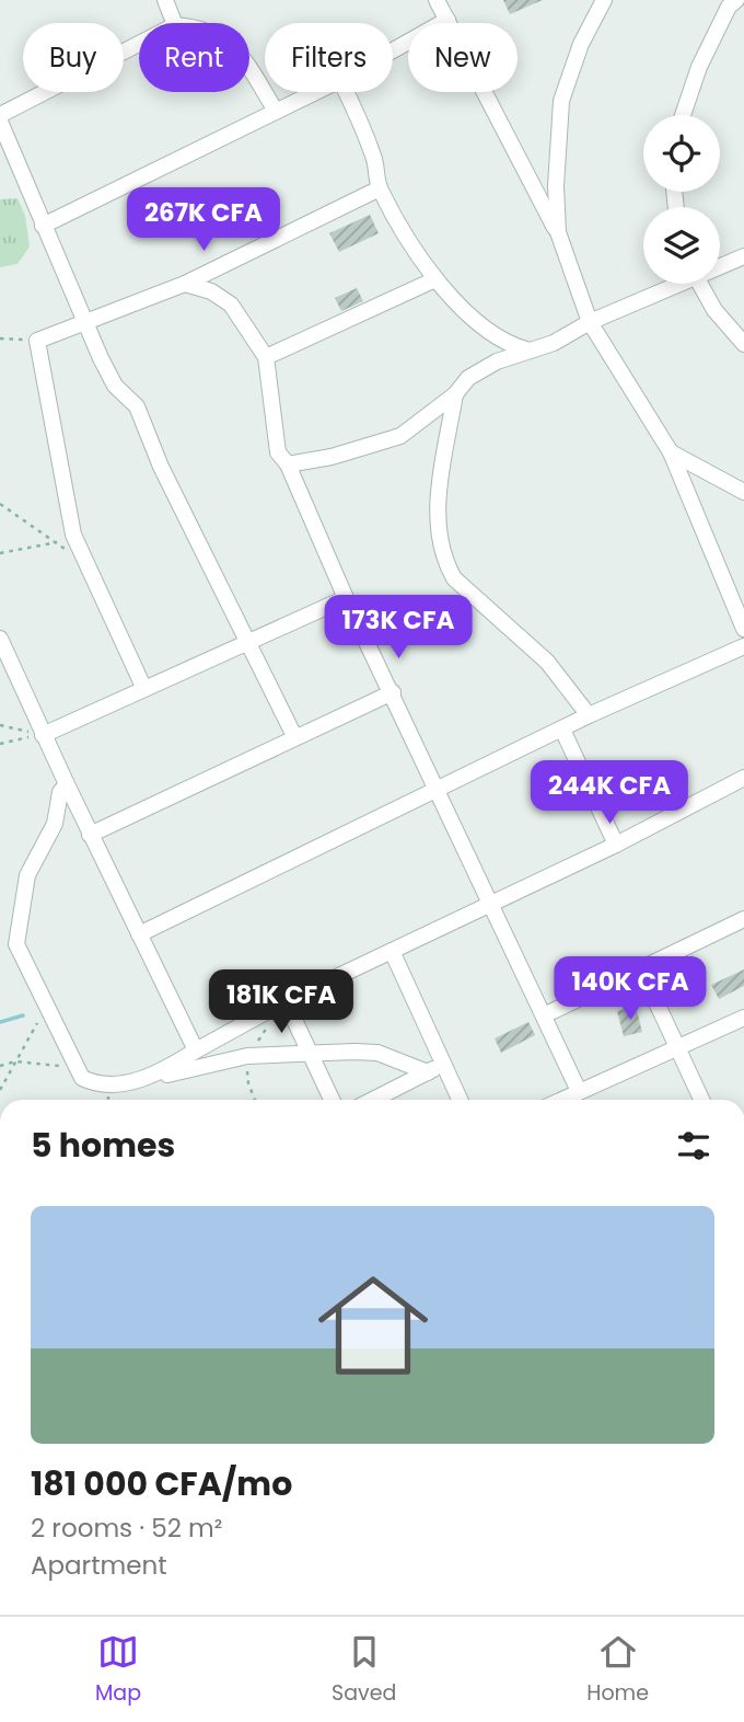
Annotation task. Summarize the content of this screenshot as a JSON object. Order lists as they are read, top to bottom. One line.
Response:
{"page":{"chip":["Buy","Rent","Filters","New"],"price":["267K CFA","173K CFA","244K CFA","140K CFA","181K CFA"],"heading":"5 homes","list":[{"name":"181 000 CFA/mo","note":"2 rooms · 52 m² · Apartment"}],"tabs":["Map","Saved","Home"]}}
